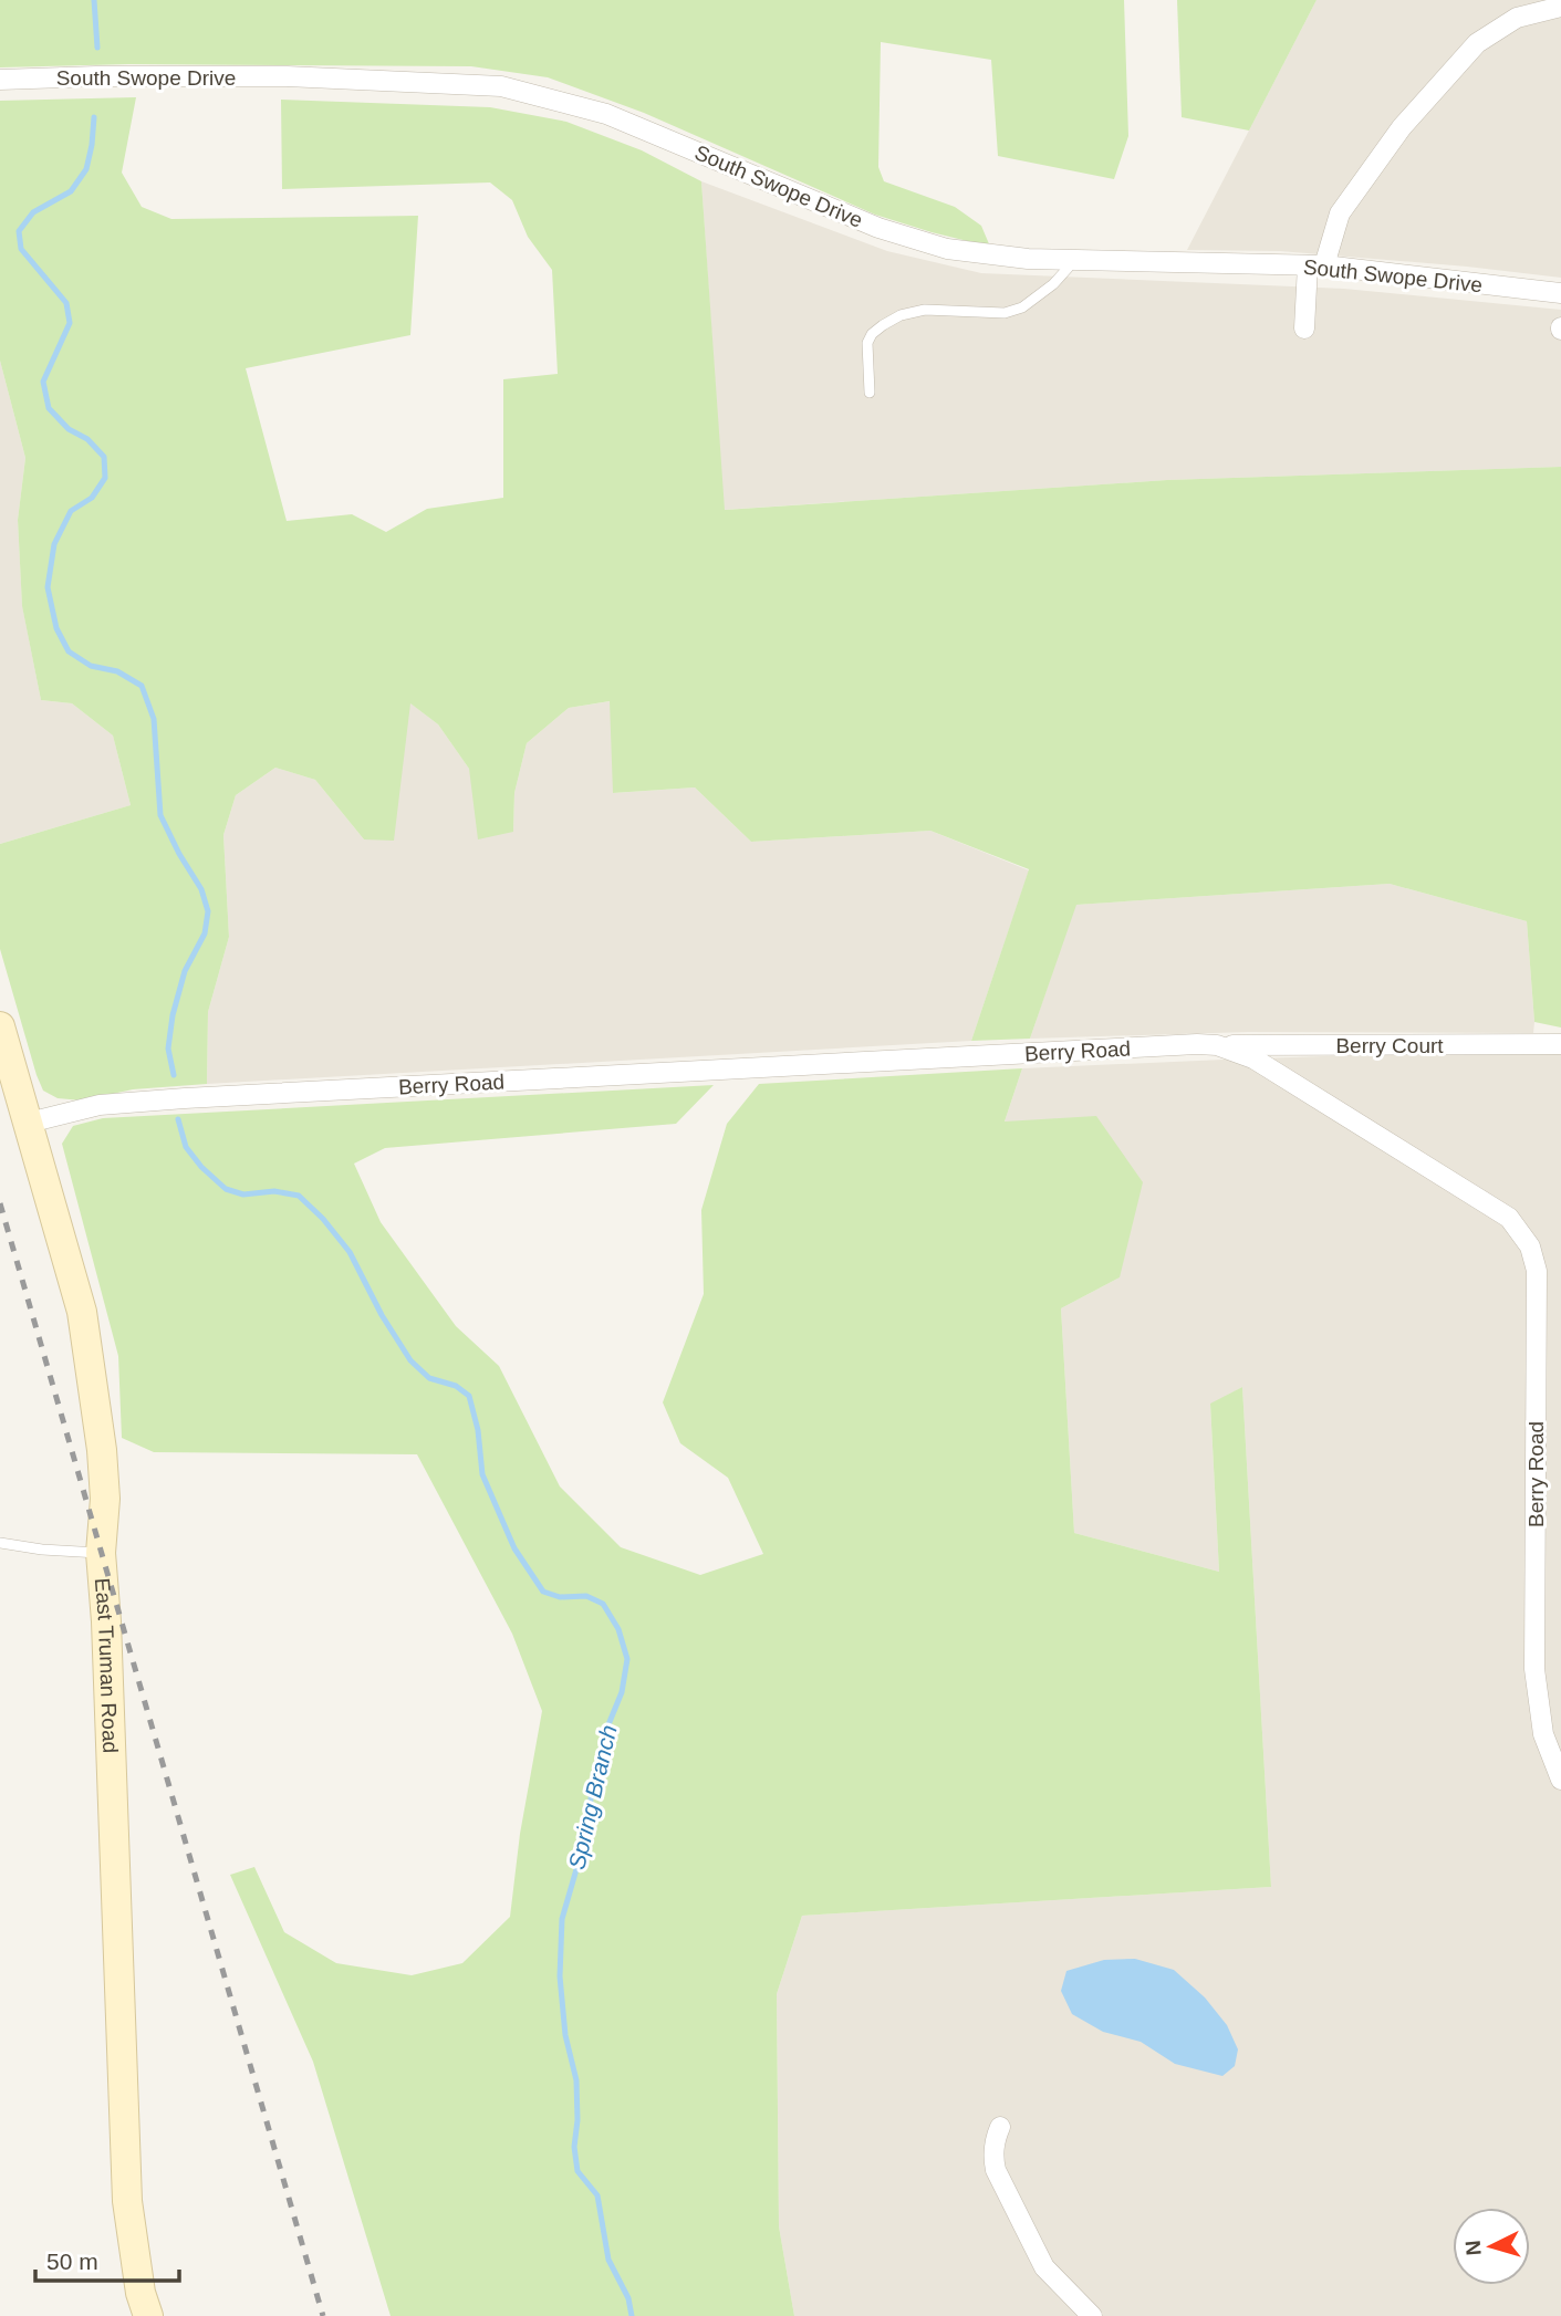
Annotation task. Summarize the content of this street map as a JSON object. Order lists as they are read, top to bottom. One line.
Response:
{"streets":{"main road":["East Truman Road"],"street":["South Swope Drive","Berry Court","Berry Road"]},"crossings":[["Berry Court","Berry Road"],["Berry Road","East Truman Road"]],"water":["Spring Branch"],"scale_bar":"50 m","north":"left"}
